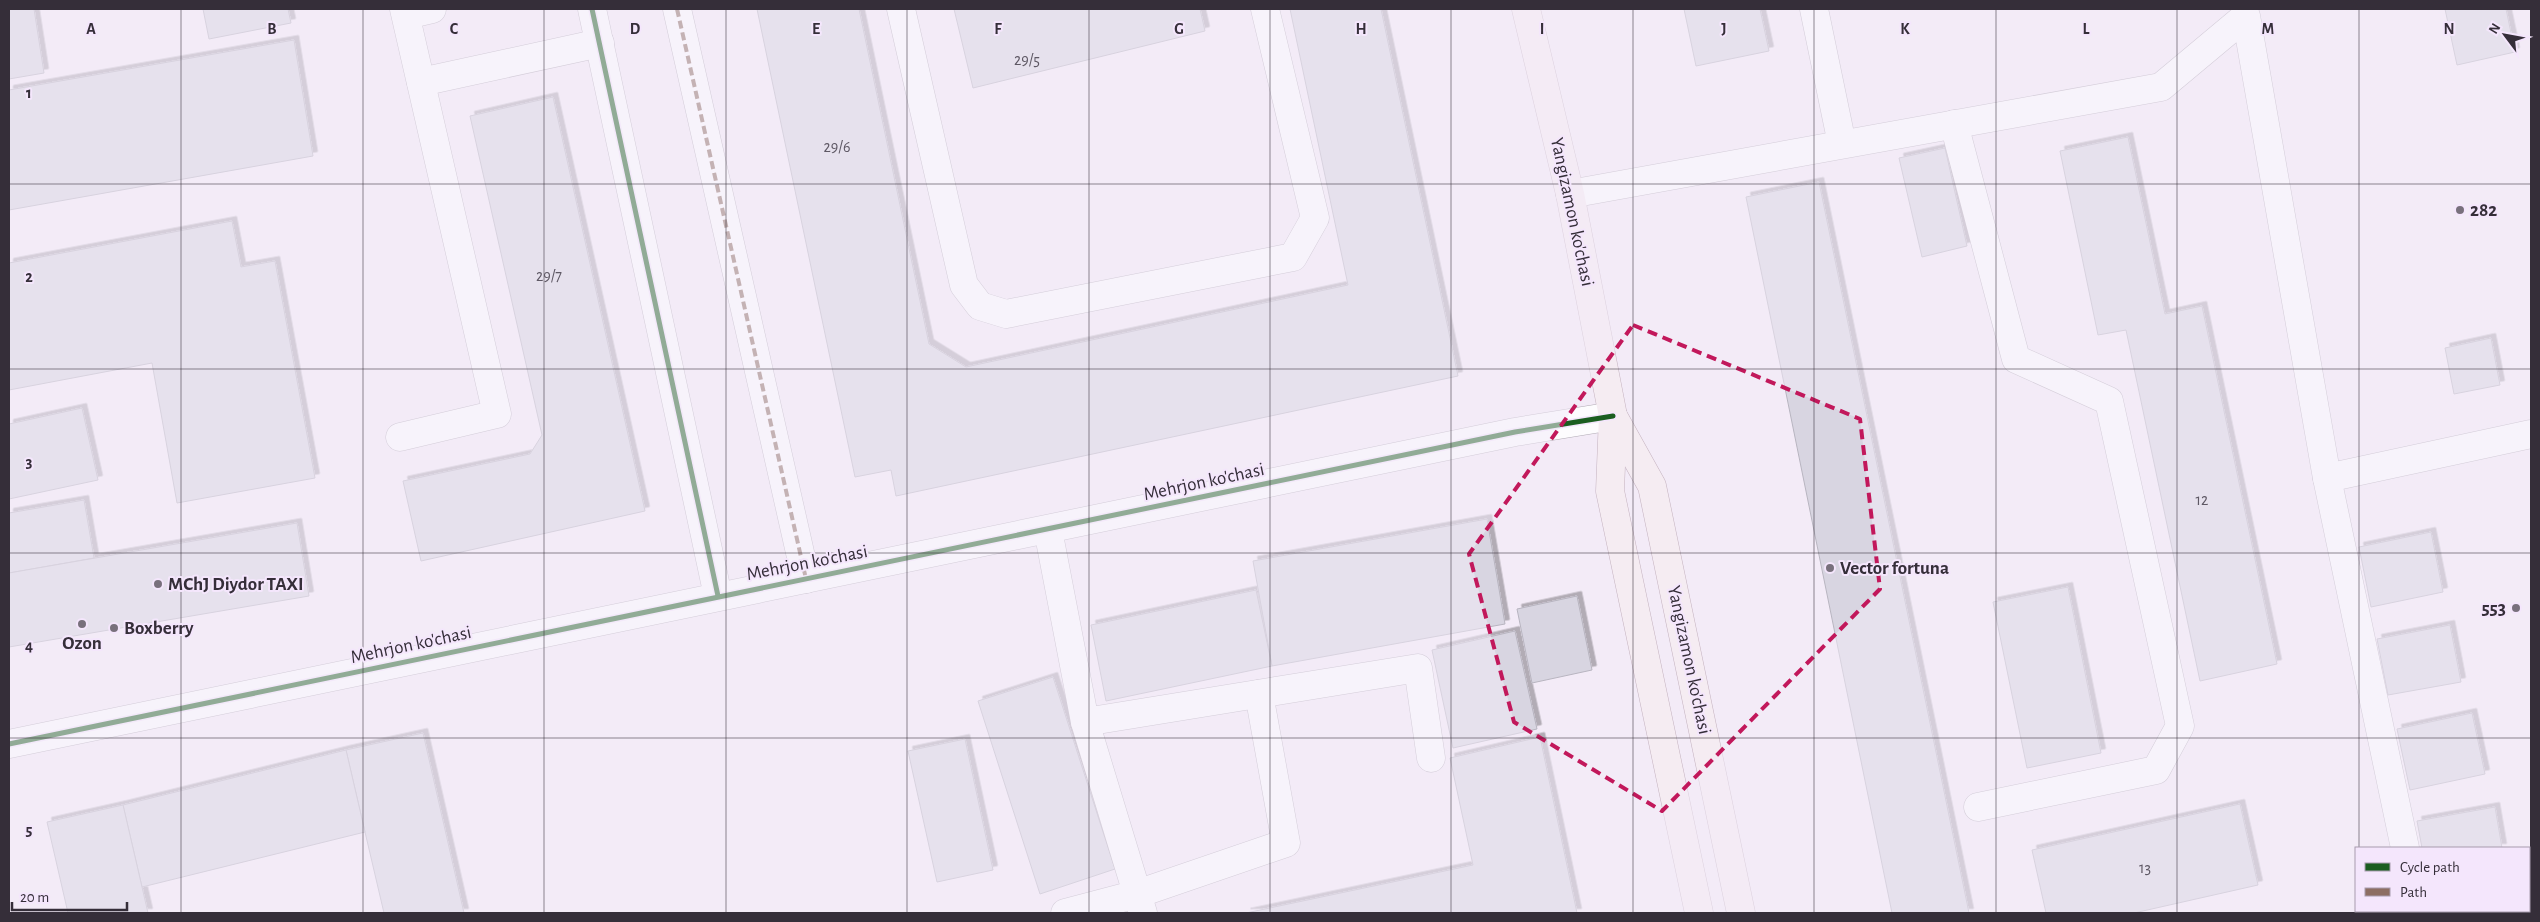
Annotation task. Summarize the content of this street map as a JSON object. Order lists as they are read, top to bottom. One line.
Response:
{"streets":{"main road":["Yangizamon ko'chasi"],"street":["Mehrjon ko'chasi"]},"crossings":[["Yangizamon ko'chasi","Mehrjon ko'chasi"]],"places":["282","Vector fortuna","MChJ Diydor TAXI","553","Ozon","Boxberry"],"house_numbers":["29/5","29/6","29/7","12","13"],"legend":["Cycle path","Path"],"scale_bar":"20 m","north":"top left","grid":{"columns":["A","B","C","D","E","F","G","H","I","J","K","L","M","N"],"rows":["1","2","3","4","5"]}}
